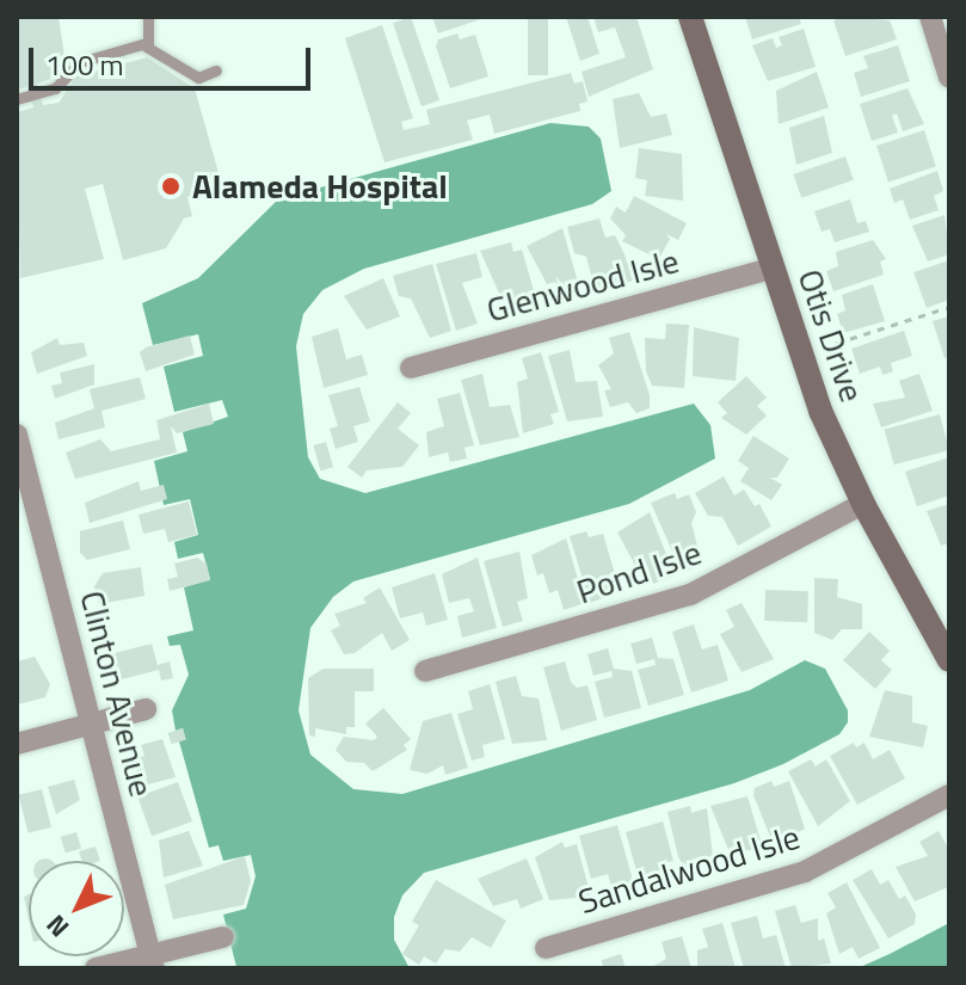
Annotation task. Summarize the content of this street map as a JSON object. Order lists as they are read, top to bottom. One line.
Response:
{"streets":{"main road":["Otis Drive"],"street":["Glenwood Isle","Pond Isle","Clinton Avenue","Sandalwood Isle"]},"crossings":[["Glenwood Isle","Otis Drive"],["Otis Drive","Pond Isle"]],"places":["Alameda Hospital"],"scale_bar":"100 m","north":"bottom left"}
